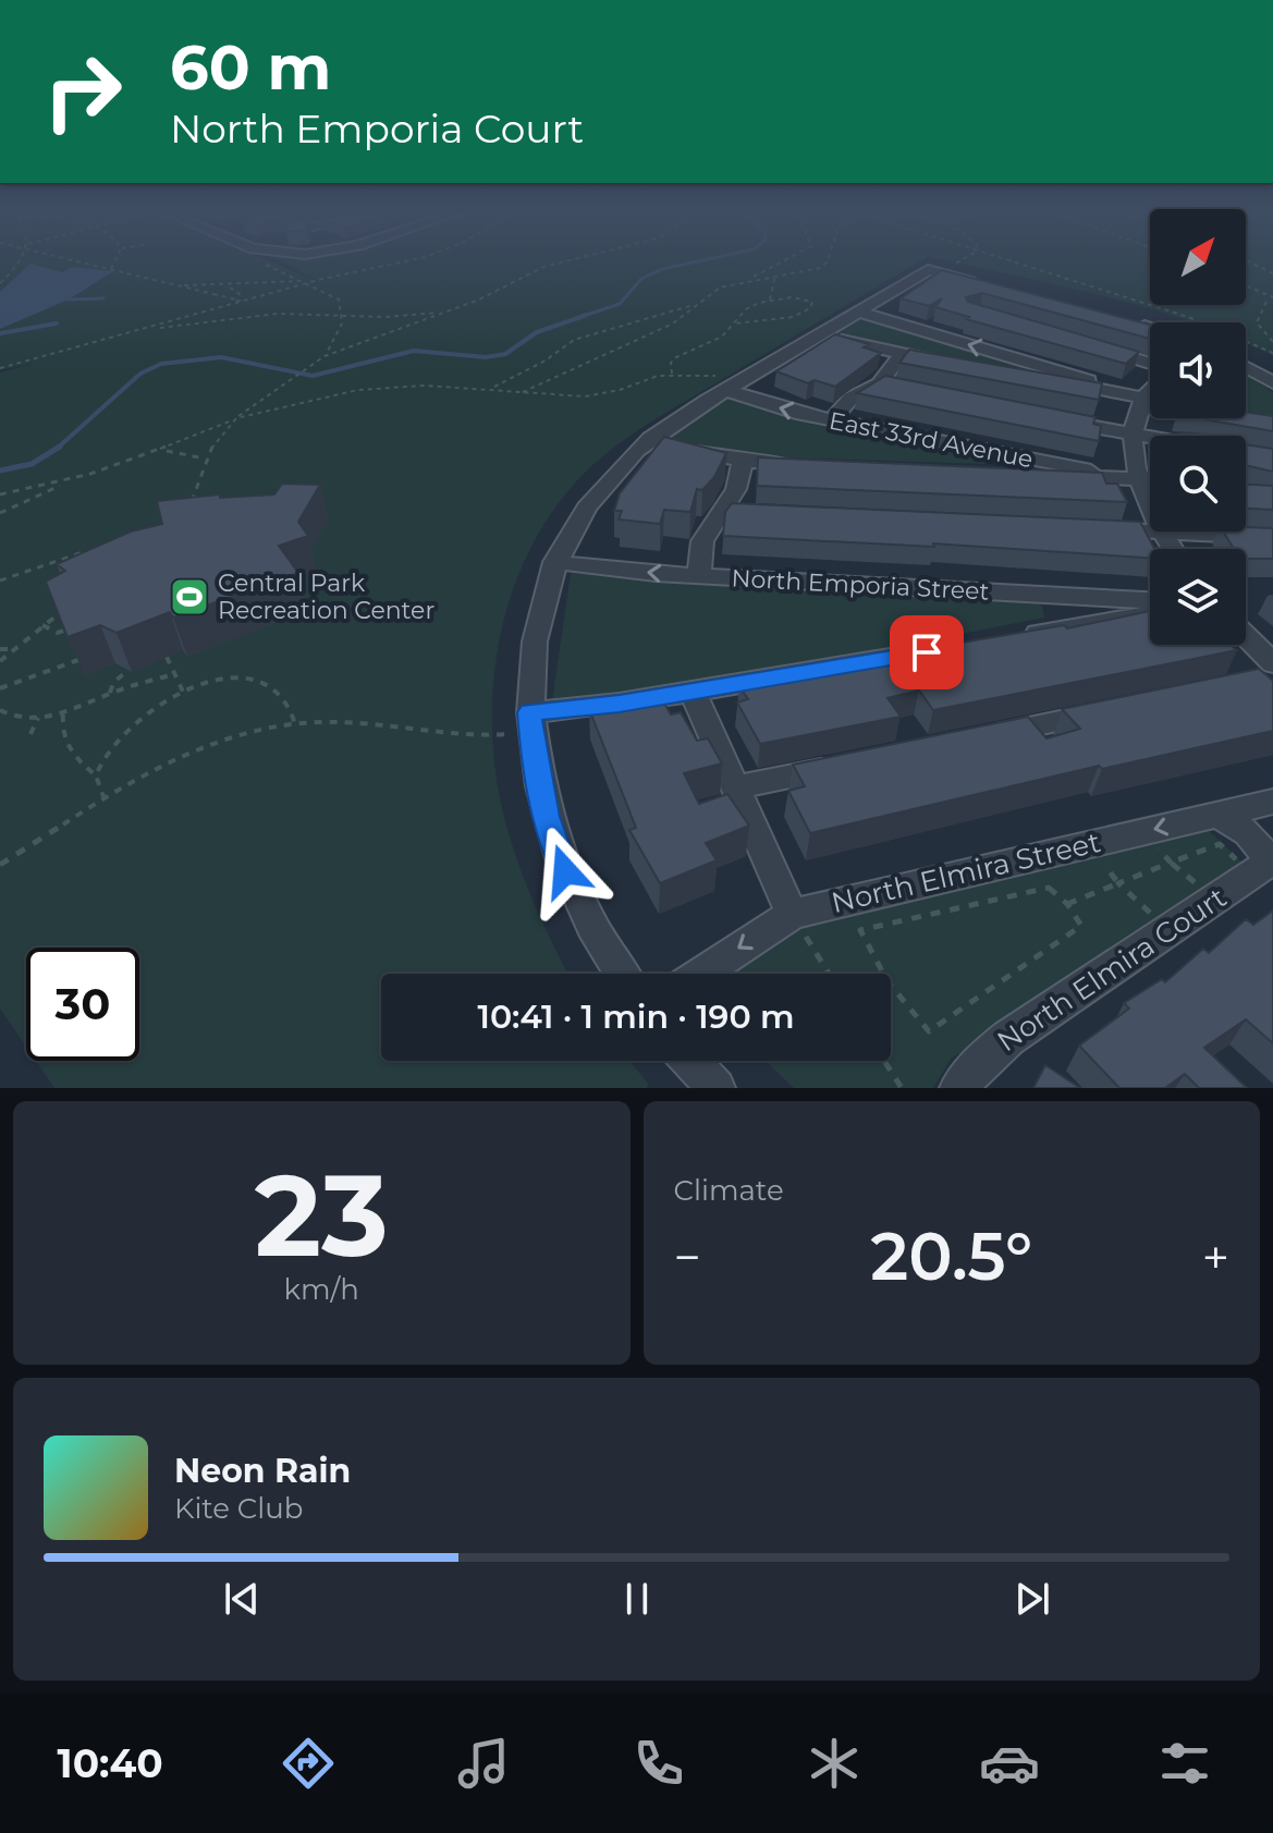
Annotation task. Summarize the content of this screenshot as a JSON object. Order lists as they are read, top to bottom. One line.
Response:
{"streets":{"street":["East 33rd Avenue","North Emporia Street","North Elmira Street","North Elmira Court"]},"places":{"sports":["Central Park Recreation Center"]},"north":"top right","page":{"turn":["60 m","North Emporia Court"],"limit":"30","trip":"10:41 · 1 min · 190 m","tile":[["23","km/h"],"Climate"],"heat":["−","20.5°","+"],"song":["Neon Rain","Kite Club"],"tabs":"10:40"}}
